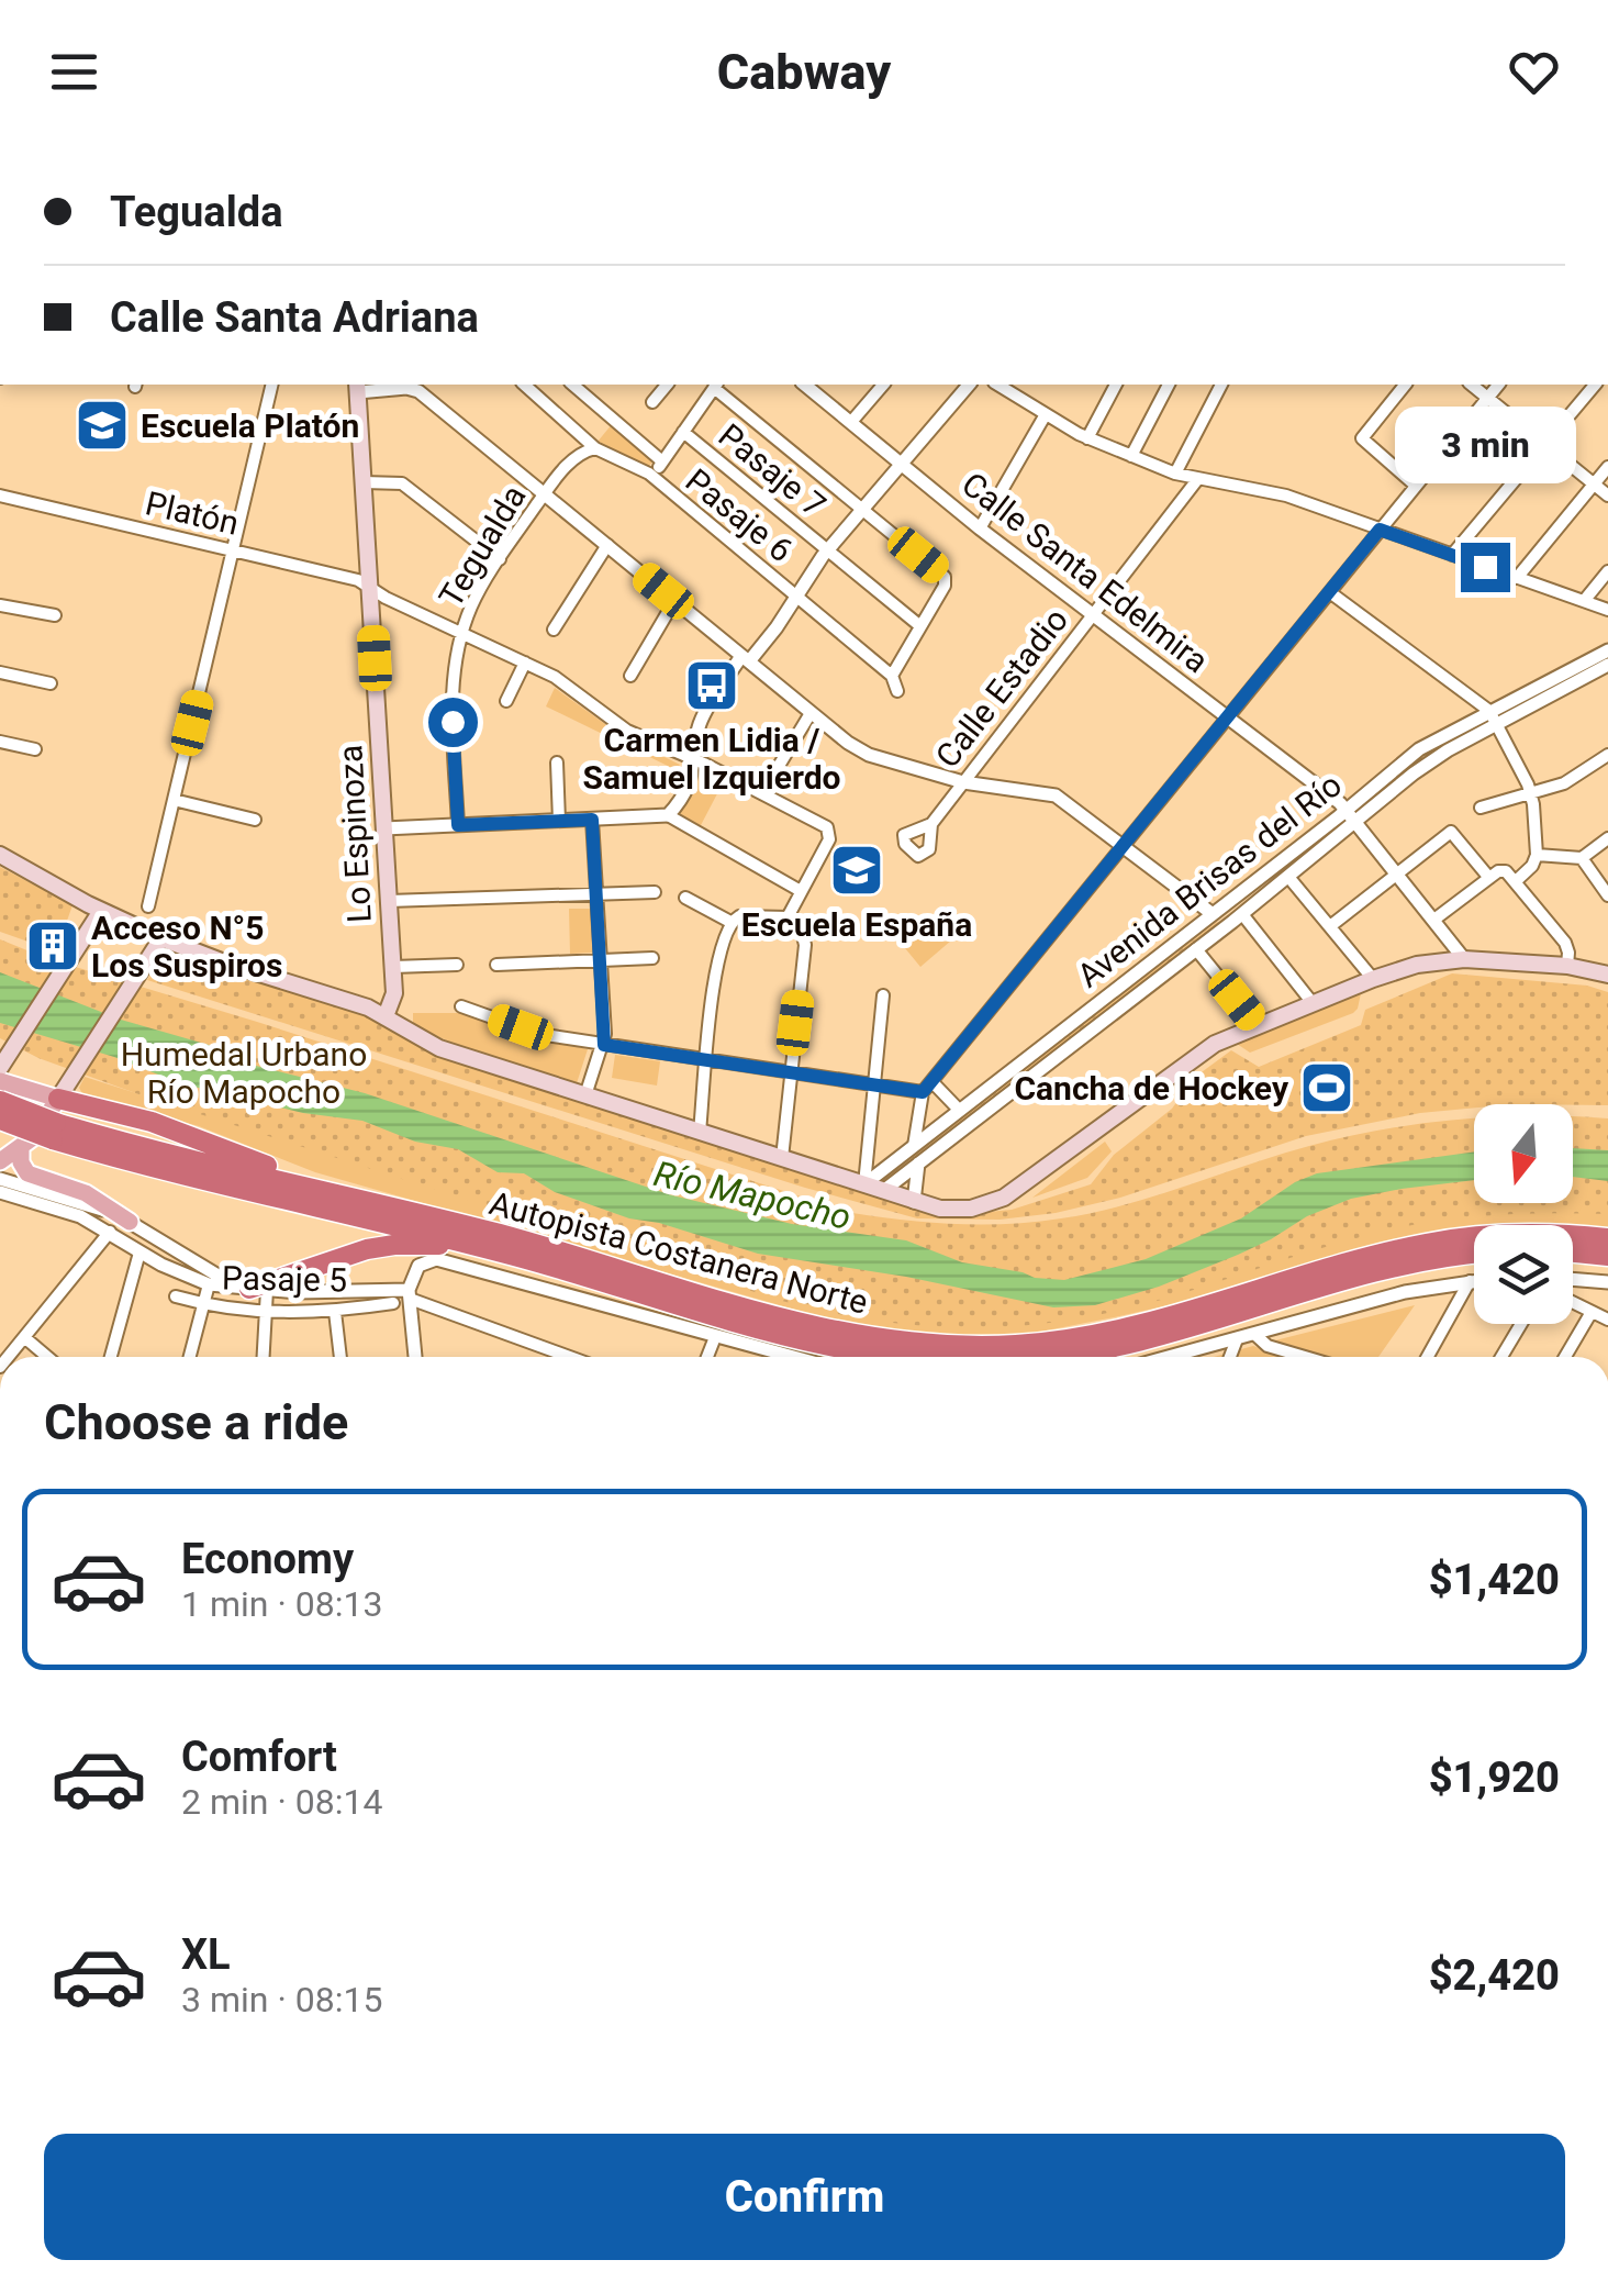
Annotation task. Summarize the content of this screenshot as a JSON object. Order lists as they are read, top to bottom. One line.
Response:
{"streets":{"highway":["Autopista Costanera Norte"],"main road":["Lo Espinoza"],"street":["Pasaje 7","Platón","Pasaje 6","Tegualda","Calle Santa Edelmira","Calle Estadio","Avenida Brisas del Río","Pasaje 5"]},"crossings":[["Platón","Tegualda"],["Platón","Lo Espinoza"],["Pasaje 6","Tegualda"],["Calle Santa Edelmira","Calle Estadio"],["Calle Santa Edelmira","Avenida Brisas del Río"]],"water":["Río Mapocho"],"parks":["Humedal Urbano Río Mapocho"],"places":{"school or university":["Escuela Platón","Escuela España"],"bus stop":["Carmen Lidia / Samuel Izquierdo"],"building":["Acceso N°5 Los Suspiros"],"sports":["Cancha de Hockey"]},"north":"bottom","page":{"header":"Cabway","banner":["Tegualda","Calle Santa Adriana"],"bubble":"3 min","heading":"Choose a ride","list":[{"name":"Economy","note":"1 min · 08:13","value":"$1,420"},{"name":"Comfort","note":"2 min · 08:14","value":"$1,920"},{"name":"XL","note":"3 min · 08:15","value":"$2,420"}],"buttons":"Confirm"}}
